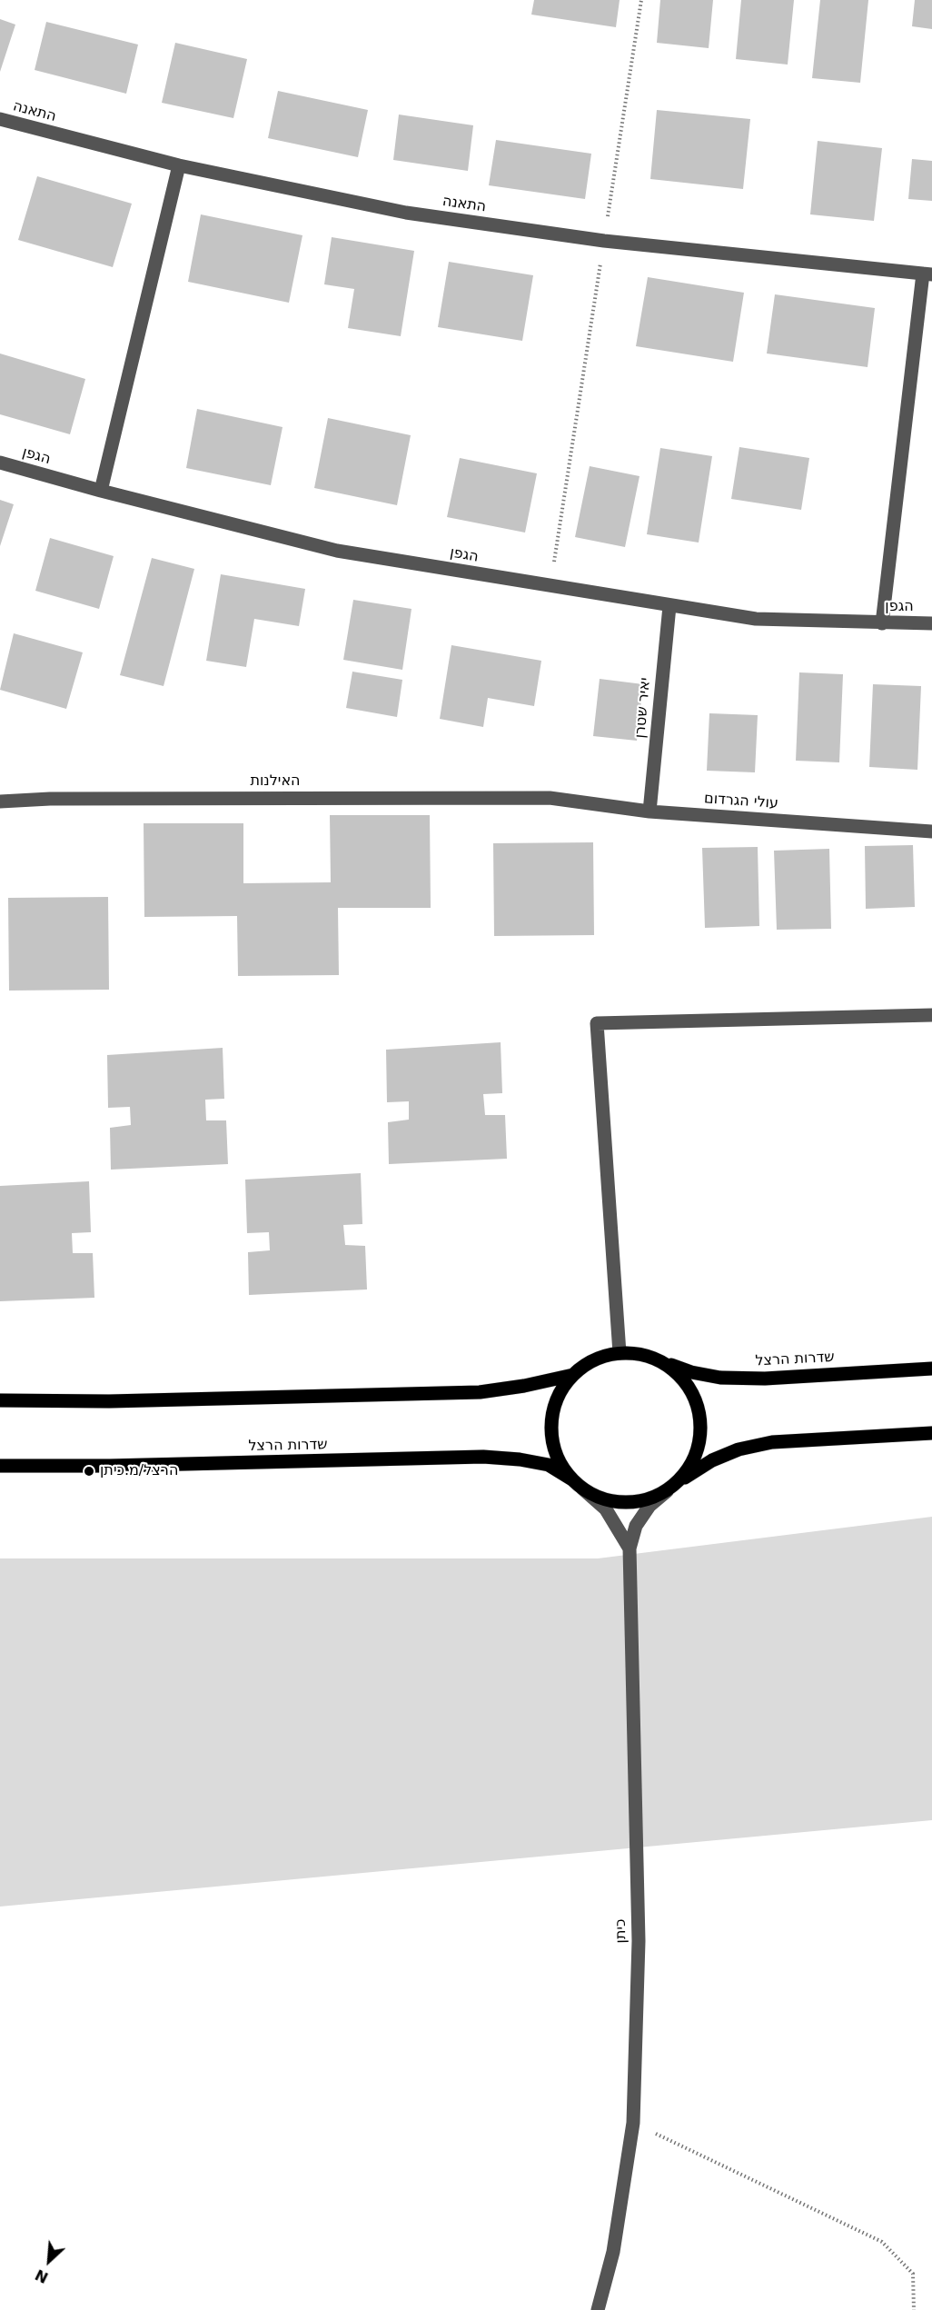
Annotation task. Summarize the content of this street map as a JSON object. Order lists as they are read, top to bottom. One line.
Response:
{"streets":{"main road":["שדרות הרצל"],"street":["התאנה","הגפן","יאיר שטרן","האילנות","עולי הגרדום","כיתן"]},"crossings":[["הגפן","יאיר שטרן"],["יאיר שטרן","עולי הגרדום"],["האילנות","עולי הגרדום"],["שדרות הרצל","כיתן"]],"places":["הרצל/מ.כיתן"],"north":"bottom left"}
